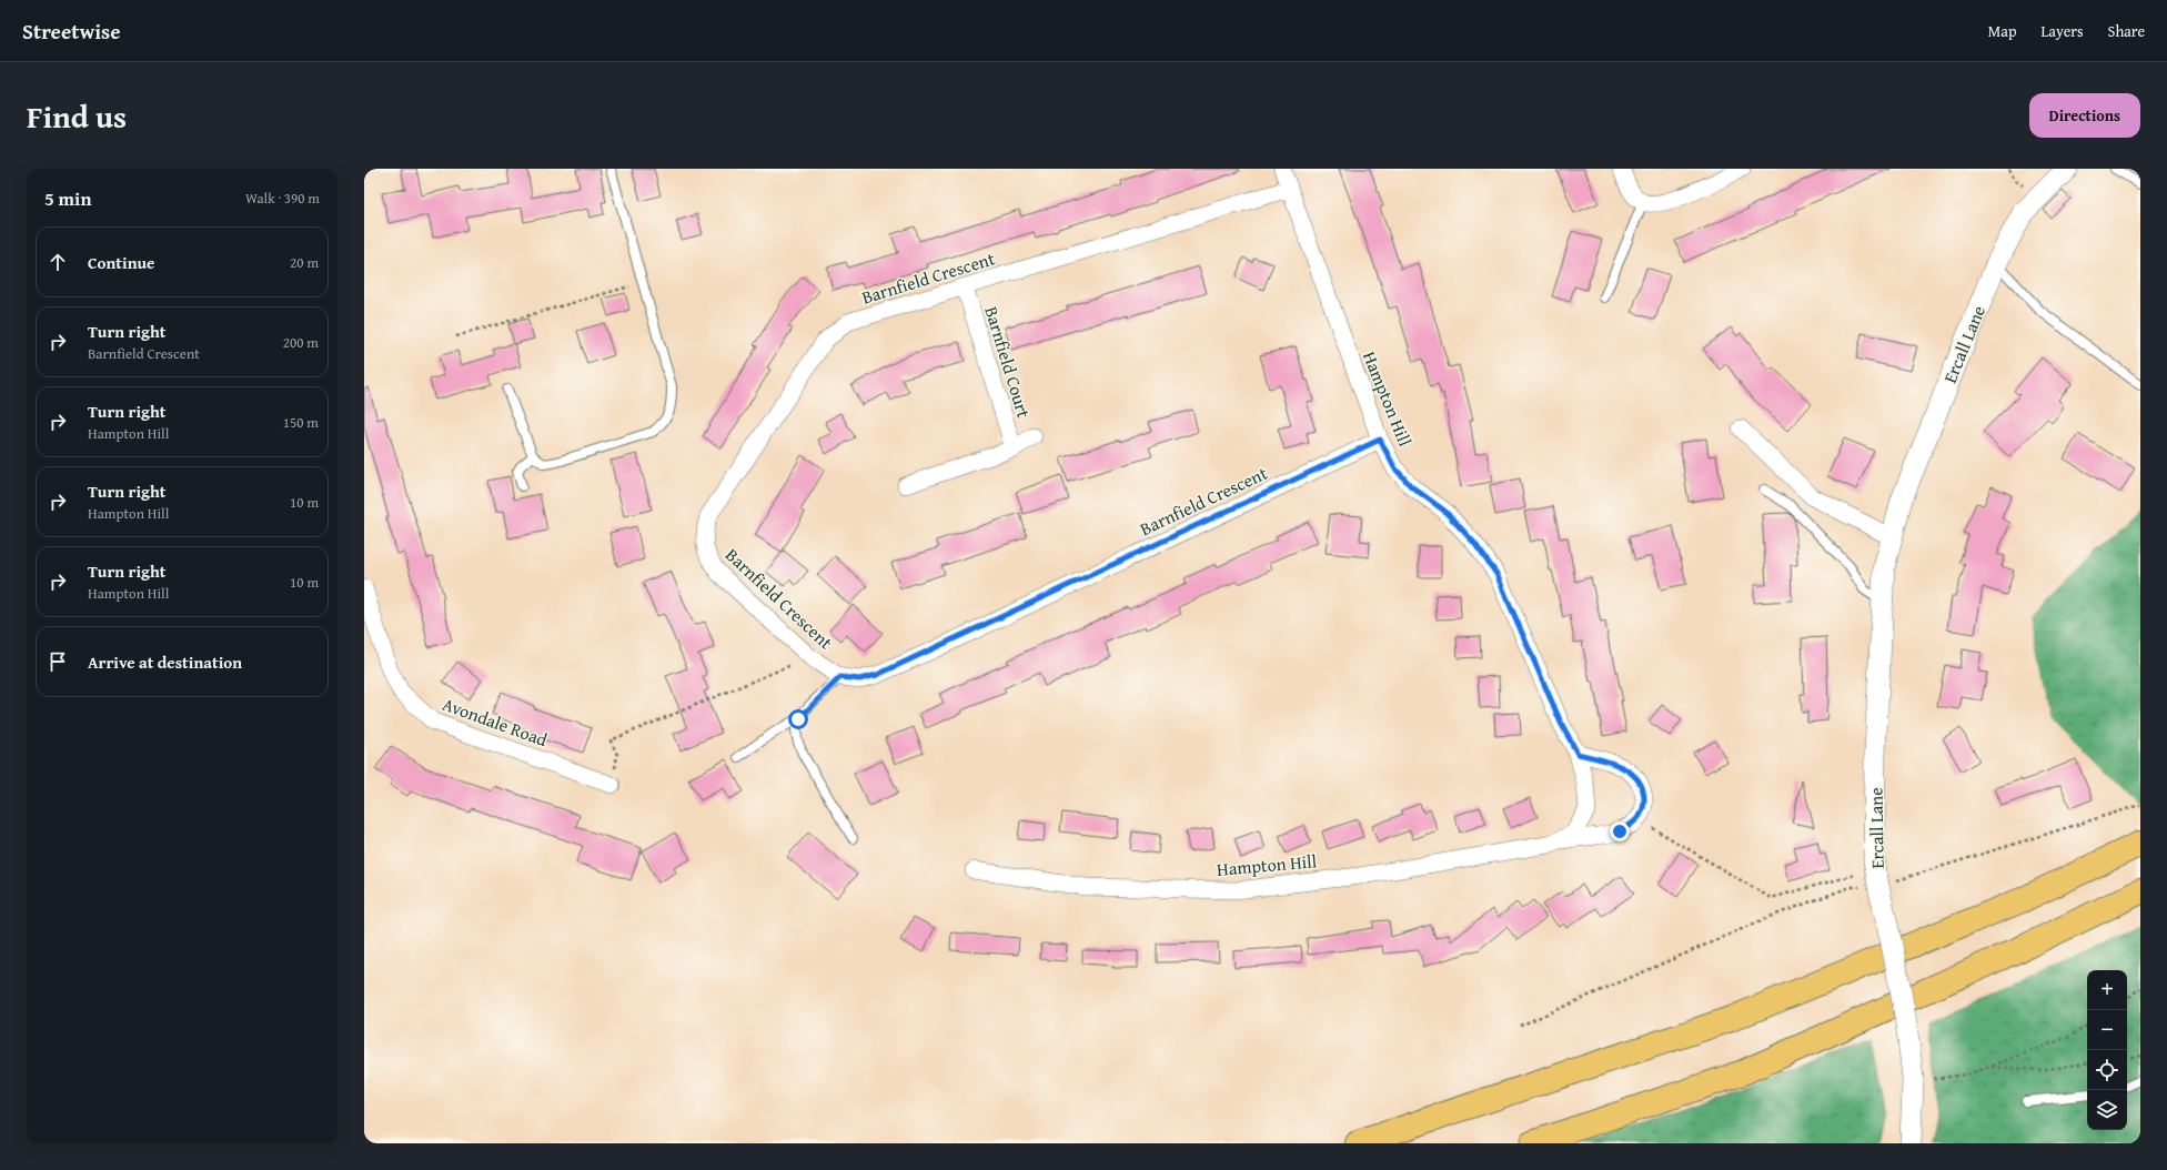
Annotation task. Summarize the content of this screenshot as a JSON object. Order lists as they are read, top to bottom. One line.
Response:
{"streets":{"street":["Barnfield Crescent","Ercall Lane","Barnfield Court","Hampton Hill","Avondale Road"]},"crossings":[["Barnfield Crescent","Barnfield Court"],["Barnfield Crescent","Hampton Hill"]],"page":{"header":"Streetwise","nav":["Map","Layers","Share"],"title":"Find us","buttons":"Directions","heading":["5 min","Walk · 390 m"],"list":[["Continue","20 m"],["Turn right","Barnfield Crescent","200 m"],["Turn right","Hampton Hill","150 m"],["Turn right","Hampton Hill","10 m"],["Turn right","Hampton Hill","10 m"],"Arrive at destination"],"map_buttons":["+","−"]}}
